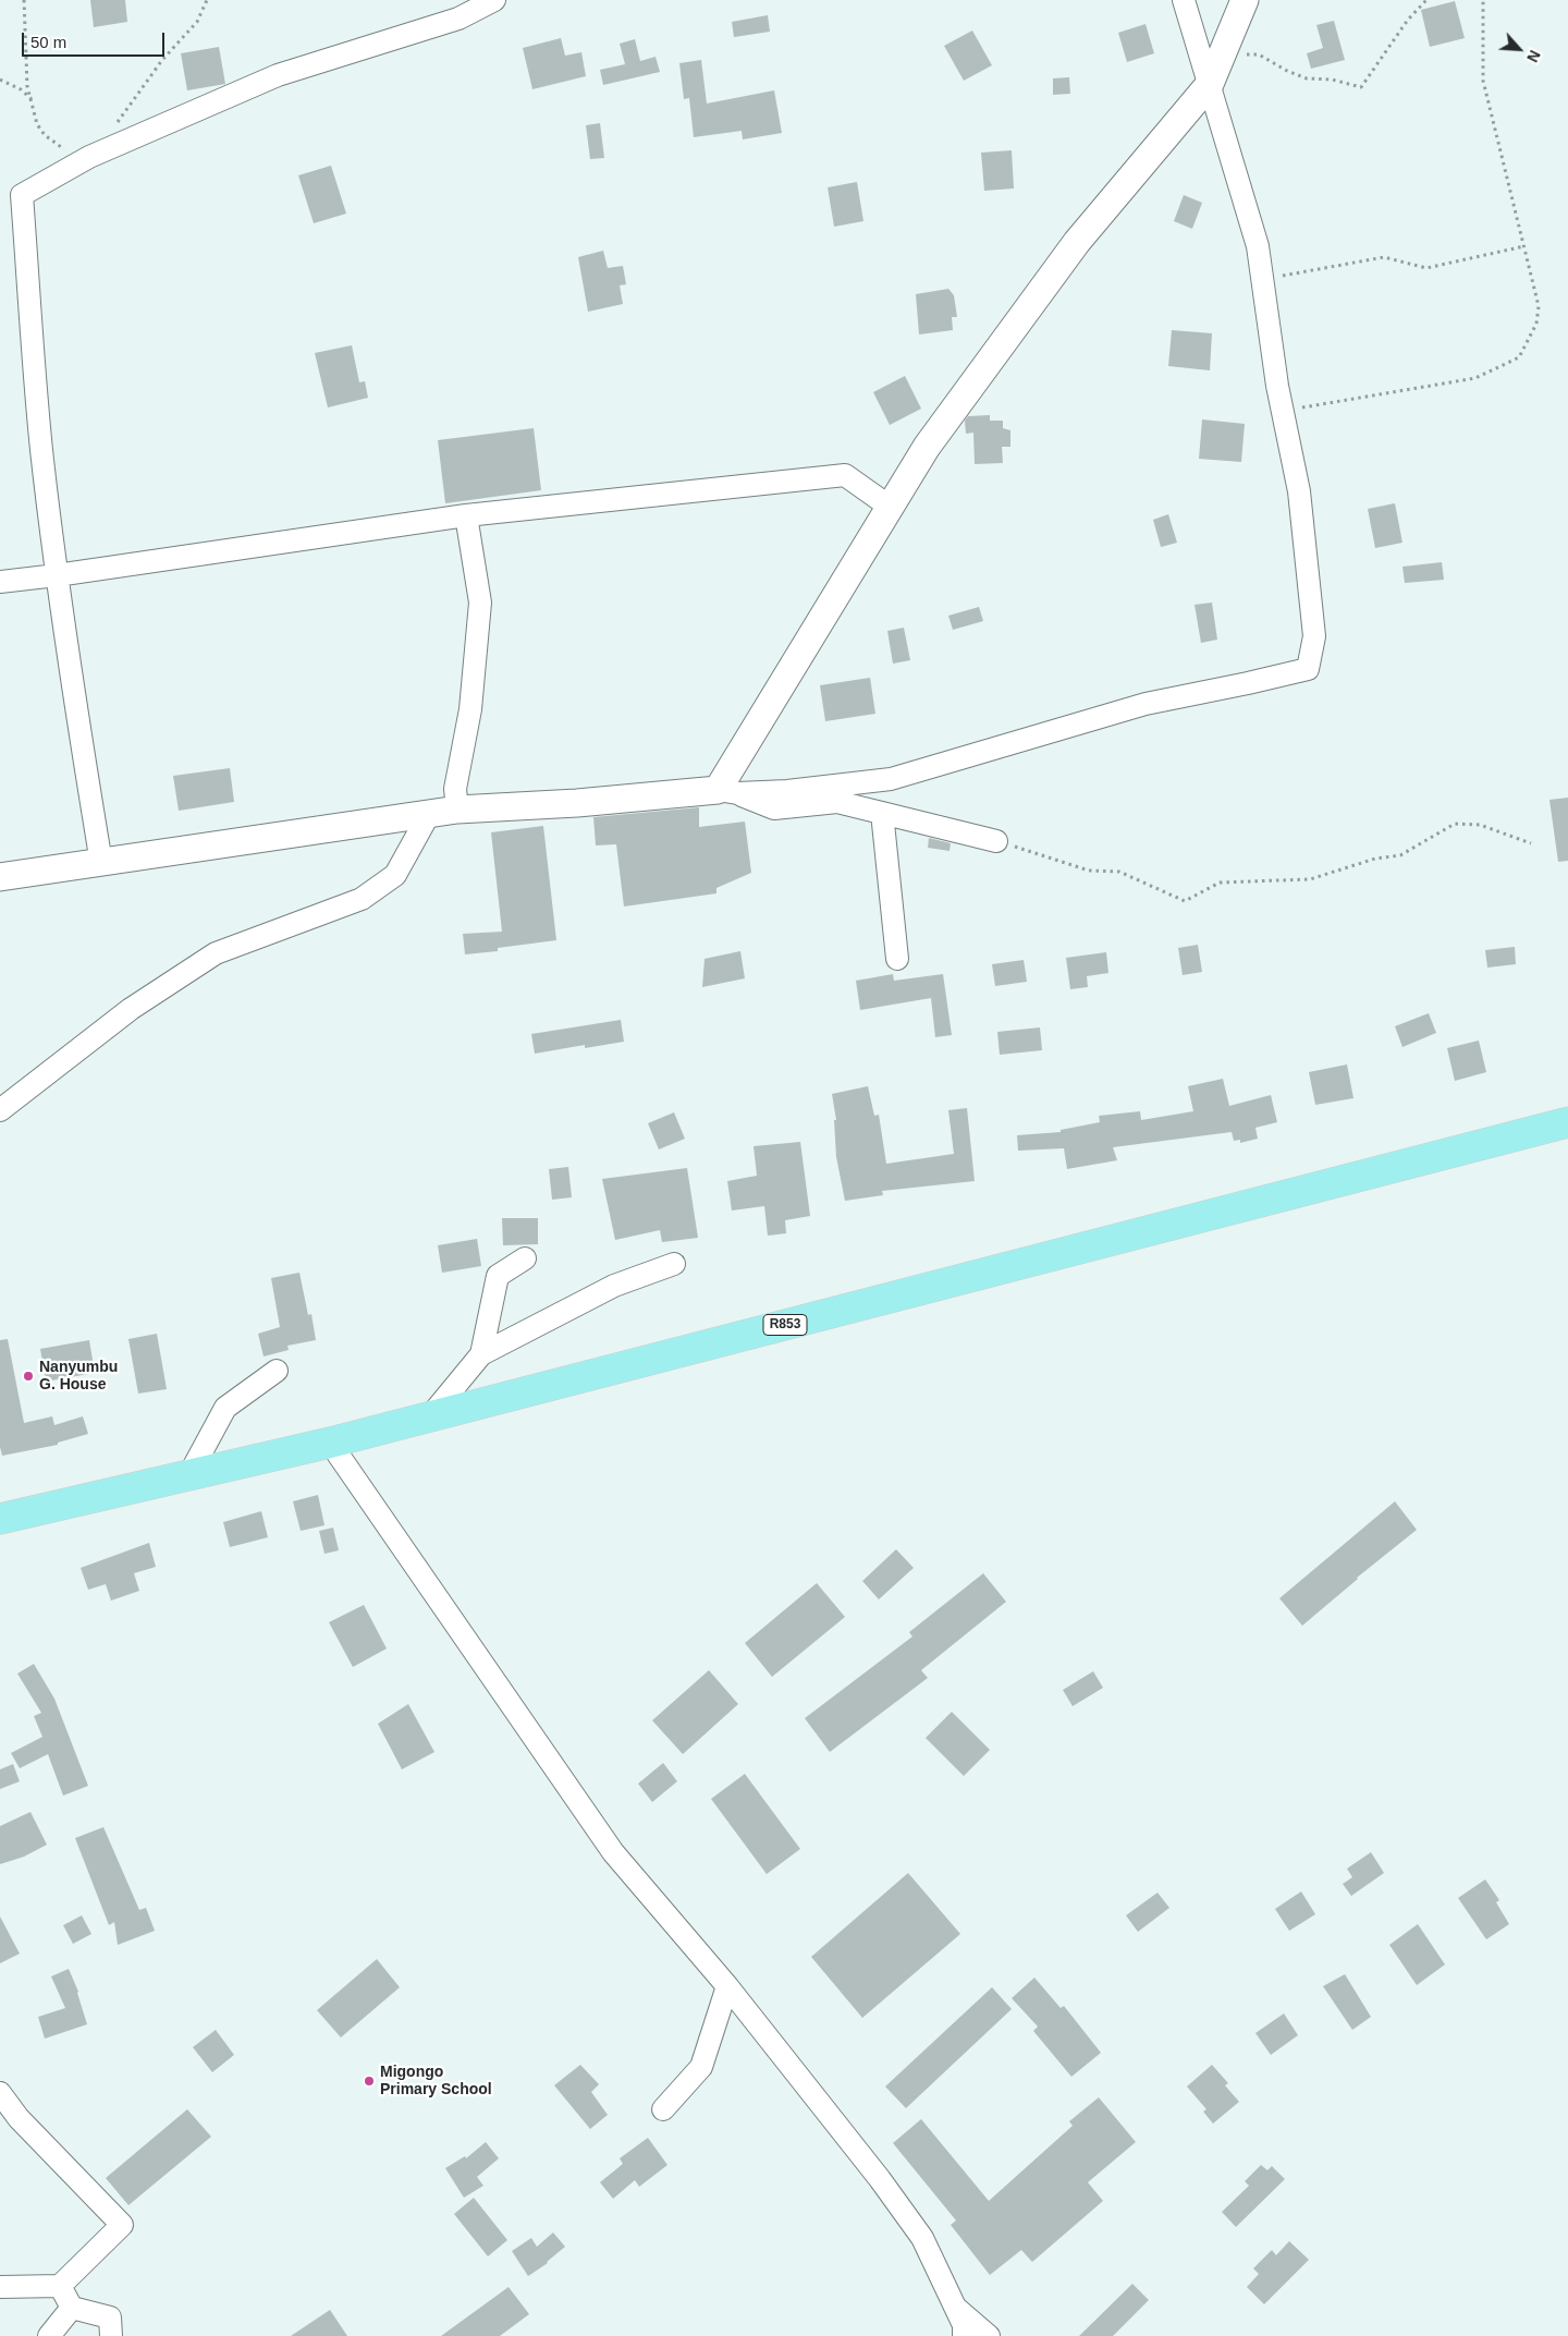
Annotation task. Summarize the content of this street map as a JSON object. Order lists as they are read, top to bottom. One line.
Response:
{"streets":{"main road":["R853"]},"places":["Nanyumbu G. House","Migongo Primary School"],"scale_bar":"50 m","north":"bottom right"}
